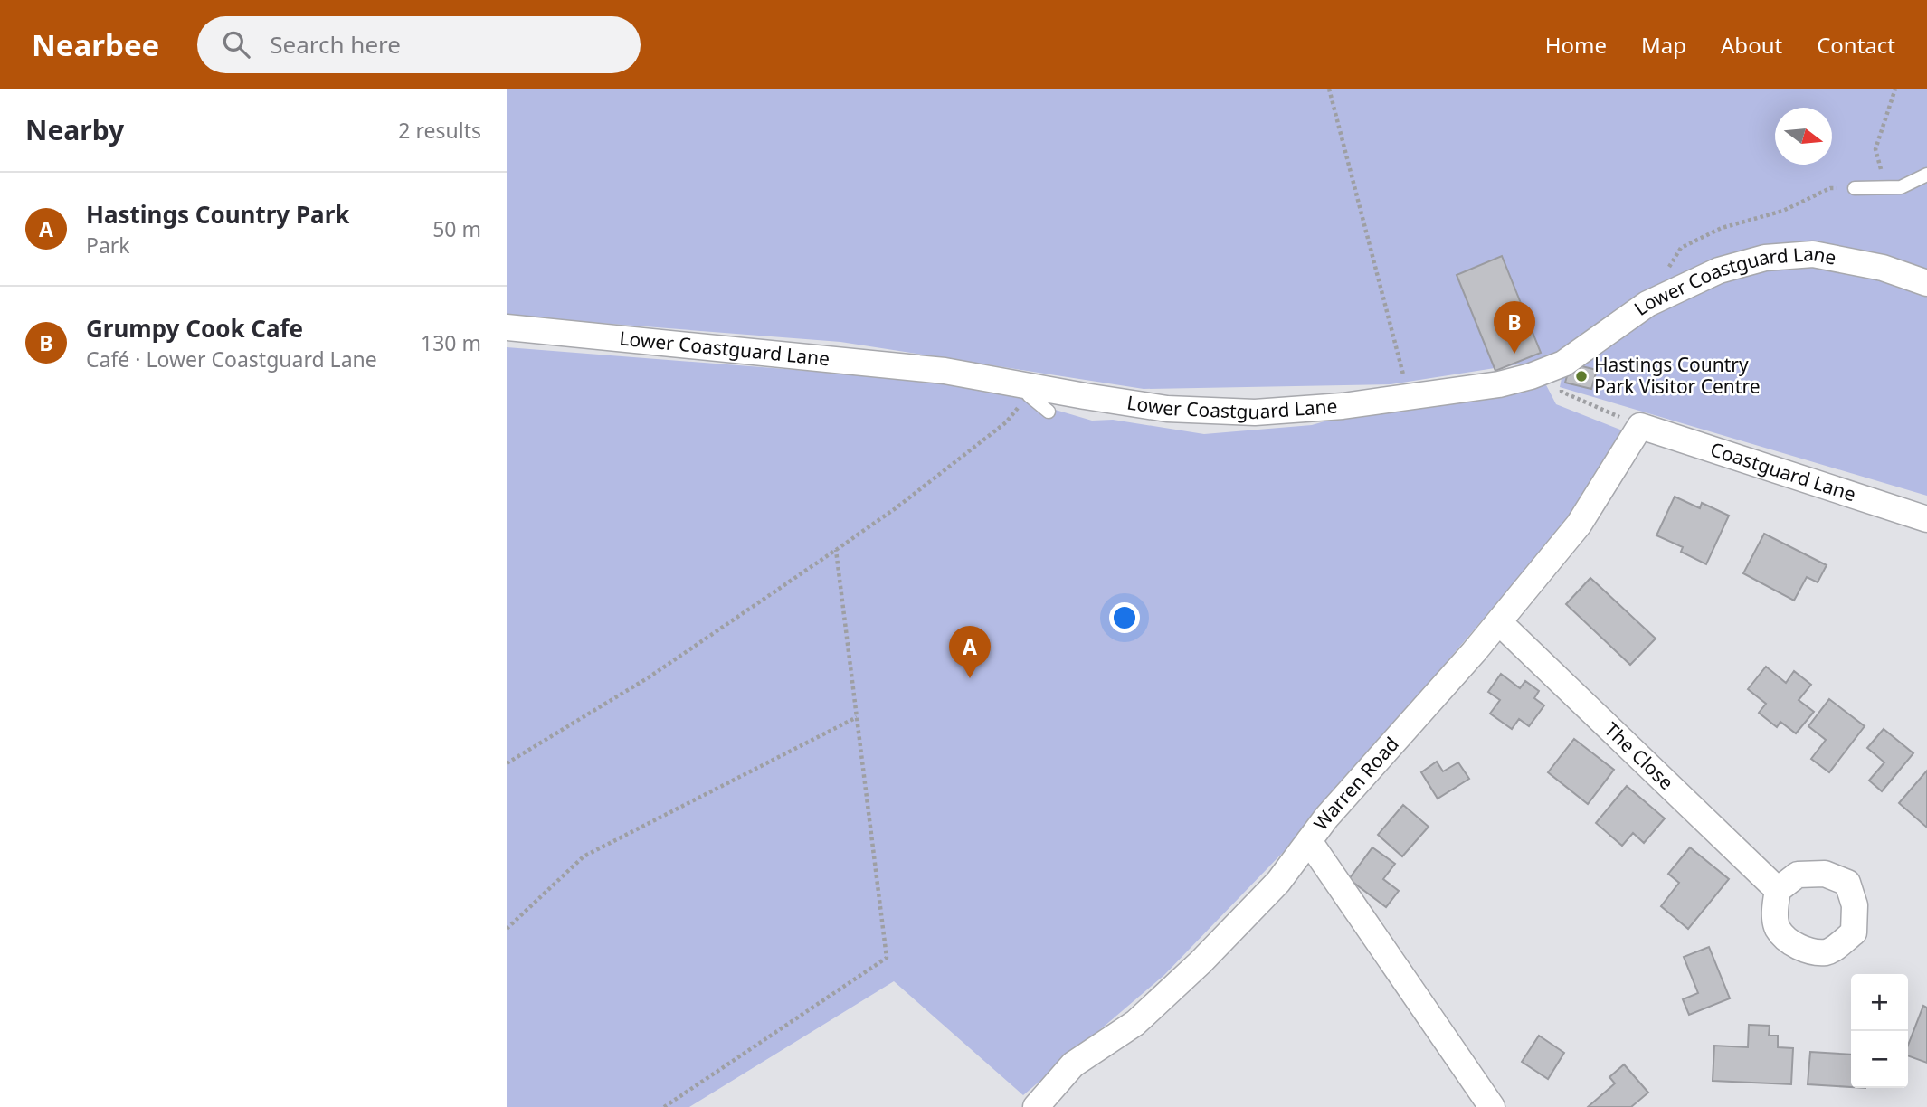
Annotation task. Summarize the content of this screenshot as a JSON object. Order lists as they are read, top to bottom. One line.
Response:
{"streets":{"street":["Lower Coastguard Lane","Coastguard Lane","The Close","Warren Road"]},"crossings":[["Coastguard Lane","Warren Road"],["The Close","Warren Road"]],"places":["Hastings Country Park Visitor Centre"],"north":"right","page":{"header":"Nearbee","search":"Search here","nav":["Home","Map","About","Contact"],"heading":["Nearby","2 results"],"list":[{"mark":"A","name":"Hastings Country Park","note":"Park","value":"50 m"},{"mark":"B","name":"Grumpy Cook Cafe","note":"Café · Lower Coastguard Lane","value":"130 m"}],"pins":["B","A"],"map_buttons":["+","−"]}}
